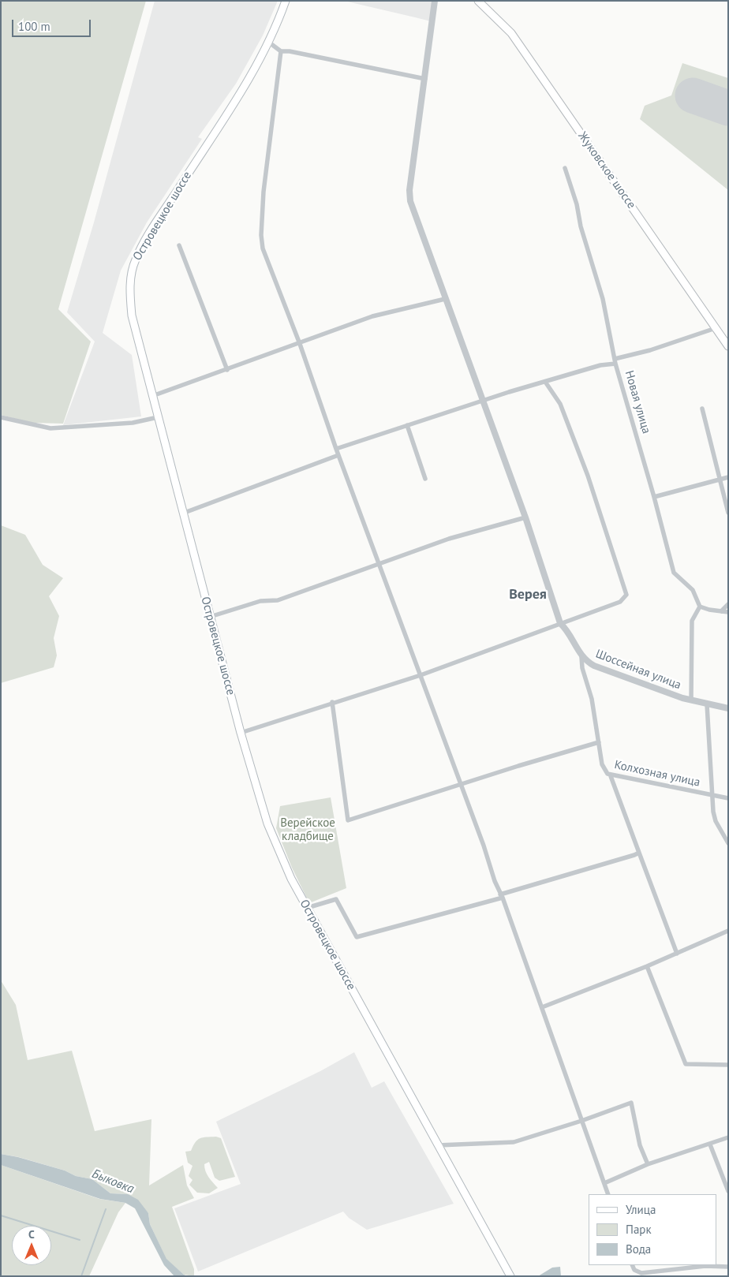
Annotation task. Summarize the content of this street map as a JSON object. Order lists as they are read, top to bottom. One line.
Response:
{"streets":{"main road":["Жуковское шоссе","Островецкое шоссе"],"street":["Новая улица","Шоссейная улица","Колхозная улица"]},"crossings":[["Шоссейная улица","Колхозная улица"]],"districts":["Верея"],"water":["Быковка"],"parks":["Верейское кладбище"],"legend":["Улица","Парк","Вода"],"scale_bar":"100 m","north":"top"}
